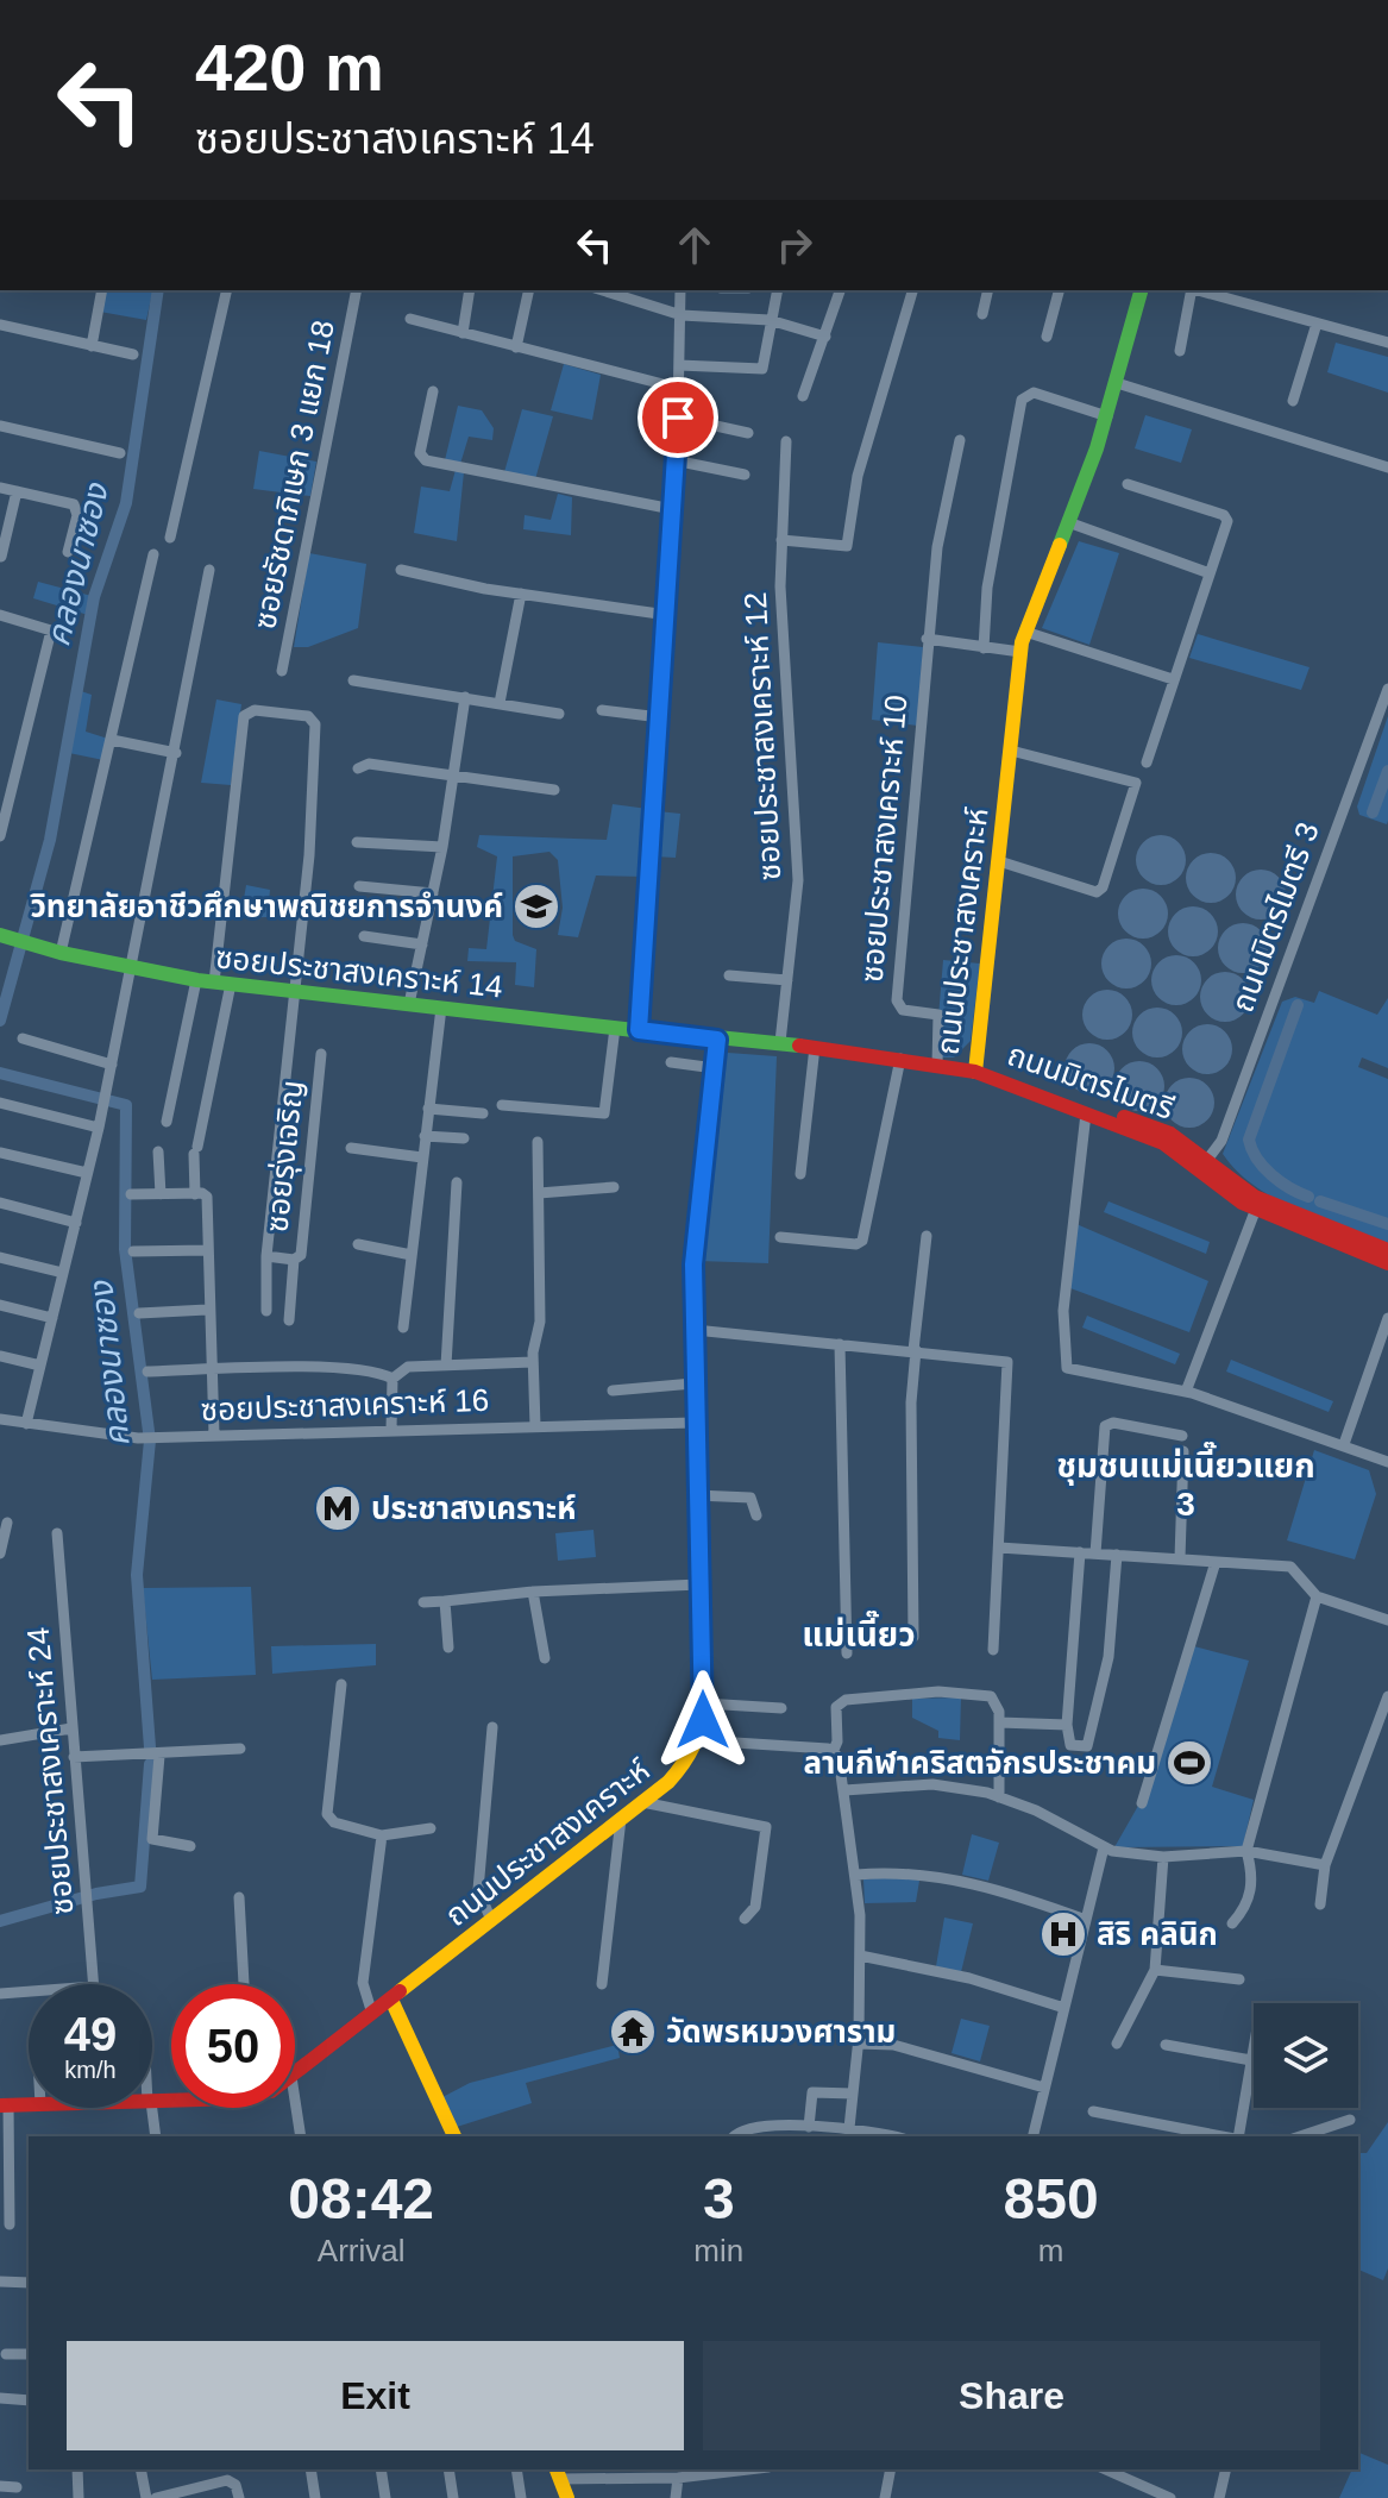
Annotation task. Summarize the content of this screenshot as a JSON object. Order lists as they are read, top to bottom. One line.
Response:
{"streets":{"main road":["ถนนประชาสงเคราะห์","ซอยประชาสงเคราะห์ 14","ถนนมิตรไมตรี"],"street":["ซอยรัชดาภิเษก 3 แยก 18","ซอยประชาสงเคราะห์ 12","ซอยประชาสงเคราะห์ 10","ถนนมิตรไมตรี 3","ซอยรุ่งเจริญ","ซอยประชาสงเคราะห์ 16","ซอยประชาสงเคราะห์ 24"]},"crossings":[["ซอยประชาสงเคราะห์ 12","ถนนประชาสงเคราะห์"],["ซอยประชาสงเคราะห์ 10","ถนนประชาสงเคราะห์"],["ถนนมิตรไมตรี 3","ถนนมิตรไมตรี"],["ถนนประชาสงเคราะห์","ซอยประชาสงเคราะห์ 14"],["ถนนประชาสงเคราะห์","ถนนมิตรไมตรี"],["ถนนประชาสงเคราะห์","ซอยประชาสงเคราะห์ 16"]],"districts":["ชุมชนแม่เนี๊ยวแยก 3","แม่เนี๊ยว"],"water":["คลองนาซอง"],"places":{"school or university":["วิทยาลัยอาชีวศึกษาพณิชยการจำนงค์"],"metro station":["ประชาสงเคราะห์"],"sports":["ลานกีฬาคริสตจักรประชาคม"],"hospital":["สิริ คลินิก"],"temple":["วัดพรหมวงศาราม"]},"page":{"turn":["420 m","ซอยประชาสงเคราะห์ 14"],"speed":"49 km/h","limit":"50","eta":["08:42","Arrival","3","min","850","m"],"buttons":["Exit","Share"]}}
